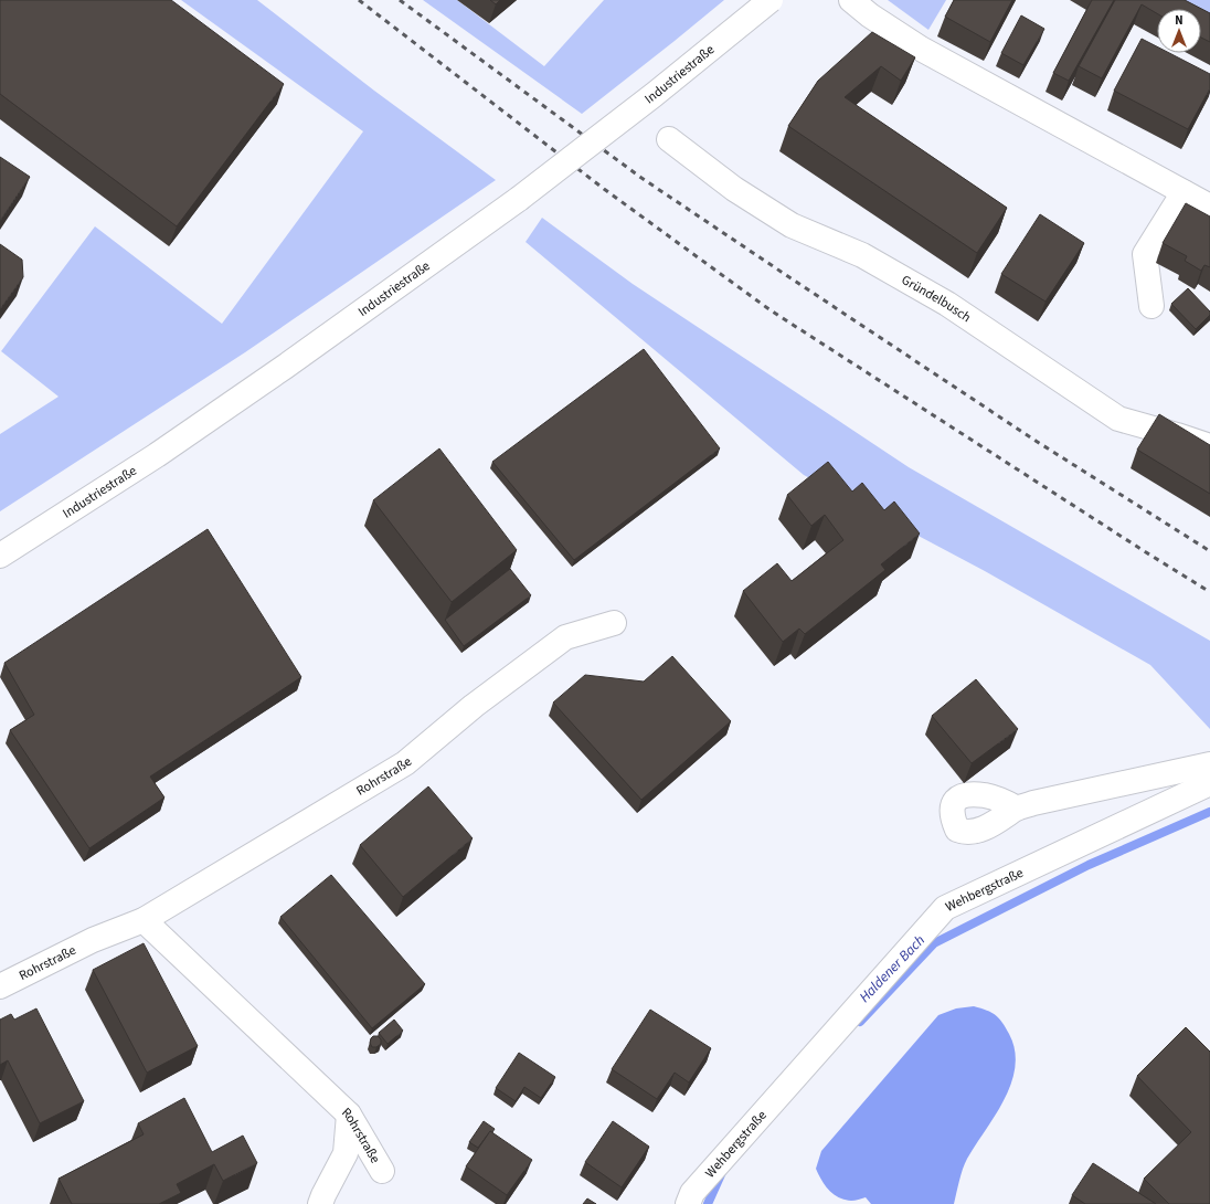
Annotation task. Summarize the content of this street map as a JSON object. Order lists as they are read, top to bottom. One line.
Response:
{"streets":{"street":["Industriestraße","Gründelbusch","Rohrstraße","Wehbergstraße"]},"water":["Haldener Bach"],"north":"top"}
